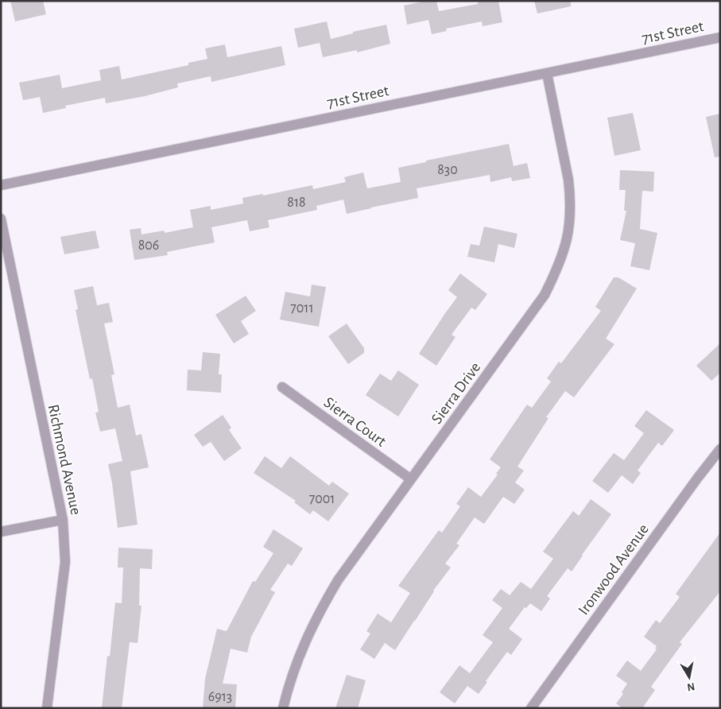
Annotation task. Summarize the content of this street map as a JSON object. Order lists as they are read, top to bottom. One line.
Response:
{"streets":{"street":["71st Street","Sierra Drive","Sierra Court","Richmond Avenue","Ironwood Avenue"]},"crossings":[["71st Street","Sierra Drive"],["Sierra Drive","Sierra Court"]],"house_numbers":["830","818","806","7011","7001","6913"],"north":"bottom"}
